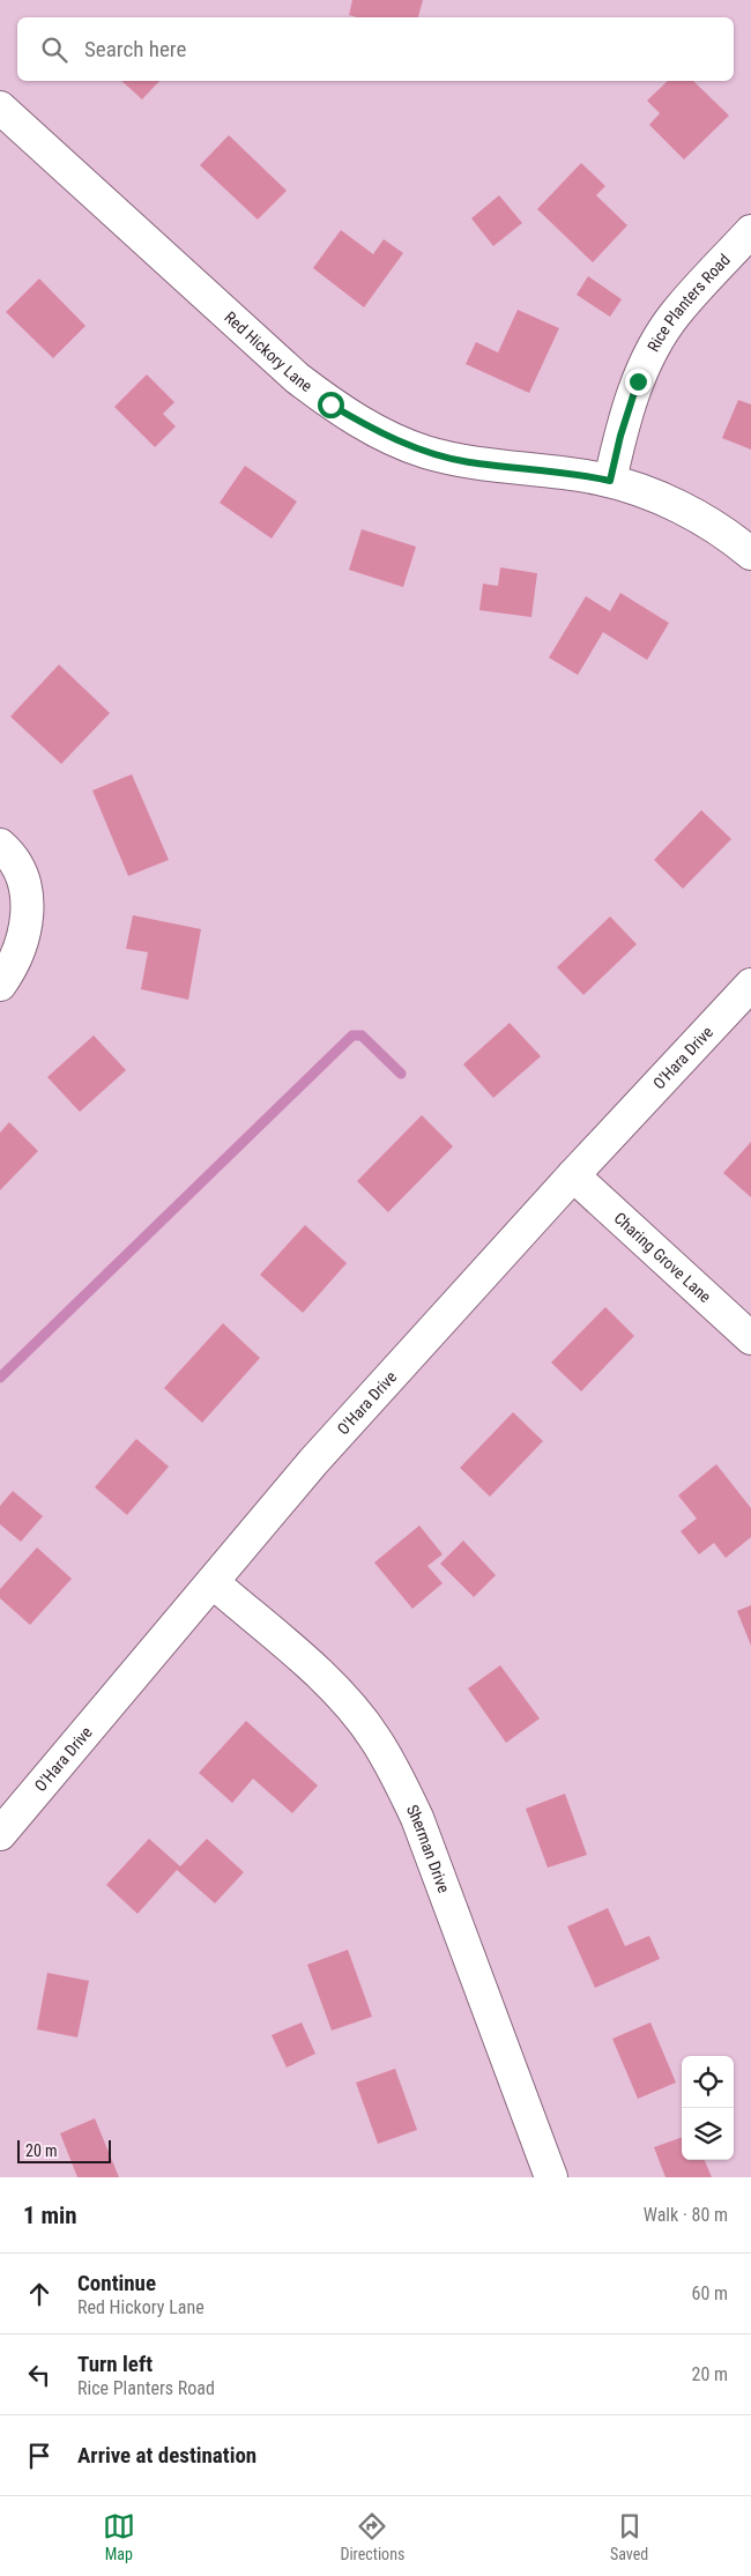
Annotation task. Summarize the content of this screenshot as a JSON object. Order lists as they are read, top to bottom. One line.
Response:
{"streets":{"street":["Rice Planters Road","Red Hickory Lane","O'Hara Drive","Charing Grove Lane","Sherman Drive"]},"crossings":[["Rice Planters Road","Red Hickory Lane"],["O'Hara Drive","Charing Grove Lane"],["O'Hara Drive","Sherman Drive"]],"scale_bar":"20 m","page":{"search":"Search here","scale":"20 m","heading":["1 min","Walk · 80 m"],"list":[["Continue","Red Hickory Lane","60 m"],["Turn left","Rice Planters Road","20 m"],"Arrive at destination"],"nav":["Map","Directions","Saved"]}}
